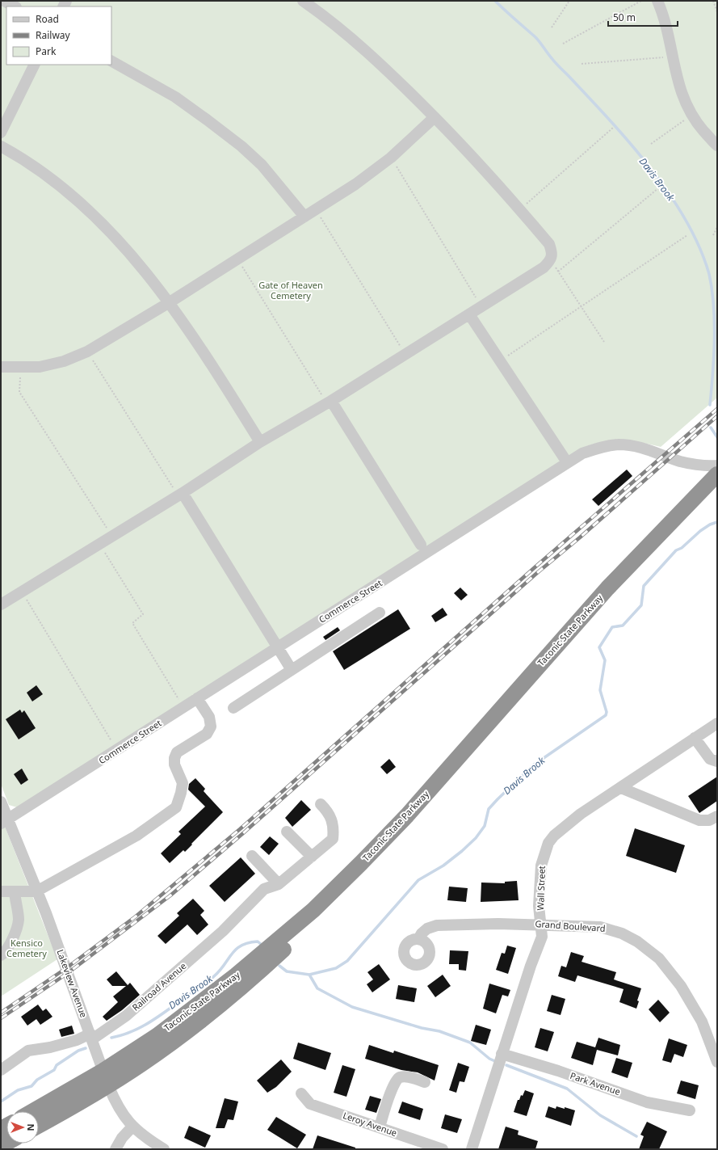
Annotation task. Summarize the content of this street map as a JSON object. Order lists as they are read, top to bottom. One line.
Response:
{"streets":{"highway":["Taconic State Parkway"],"street":["Commerce Street","Wall Street","Grand Boulevard","Lakeview Avenue","Railroad Avenue","Park Avenue","Leroy Avenue"]},"crossings":[["Commerce Street","Lakeview Avenue"],["Taconic State Parkway","Lakeview Avenue"],["Wall Street","Grand Boulevard"],["Wall Street","Park Avenue"],["Lakeview Avenue","Railroad Avenue"]],"water":["Davis Brook"],"parks":["Gate of Heaven Cemetery","Kensico Cemetery"],"legend":["Road","Railway","Park"],"scale_bar":"50 m","north":"right"}
